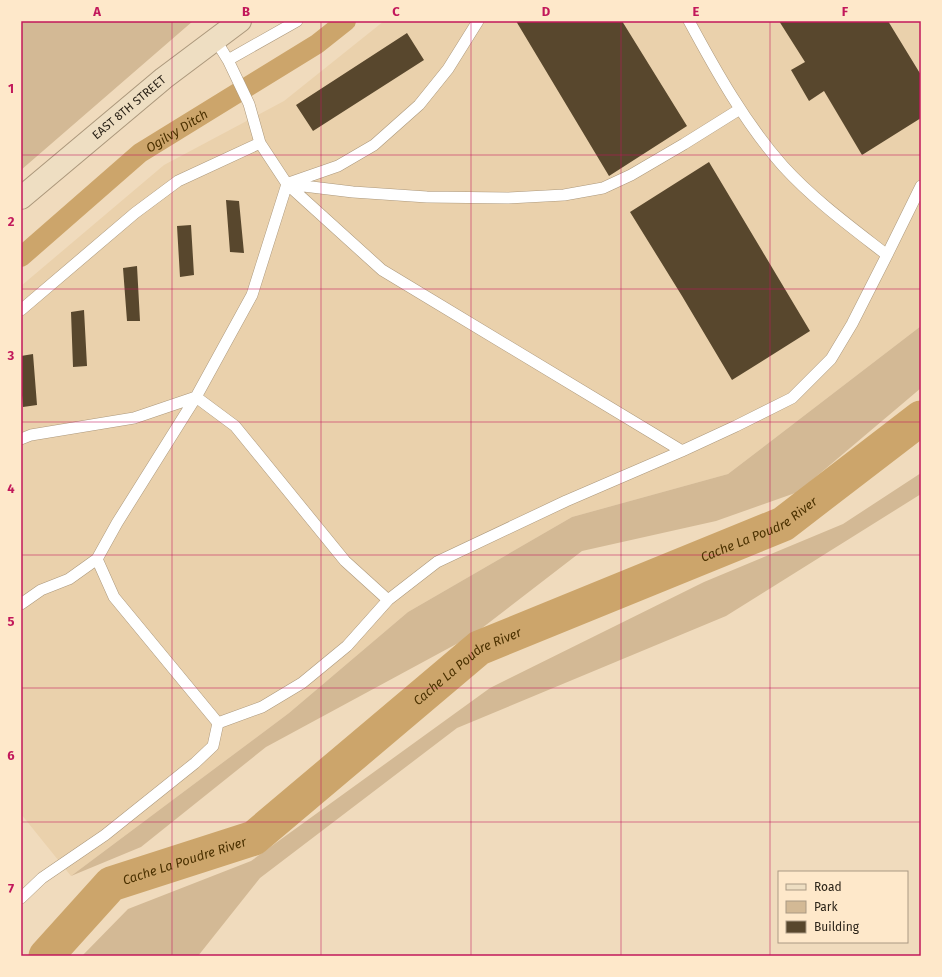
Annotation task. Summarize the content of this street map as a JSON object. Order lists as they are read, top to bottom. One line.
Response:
{"streets":{"main road":["EAST 8TH STREET"]},"water":["Ogilvy Ditch","Cache La Poudre River"],"legend":["Road","Park","Building"],"grid":{"columns":["A","B","C","D","E","F"],"rows":["1","2","3","4","5","6","7"]}}
